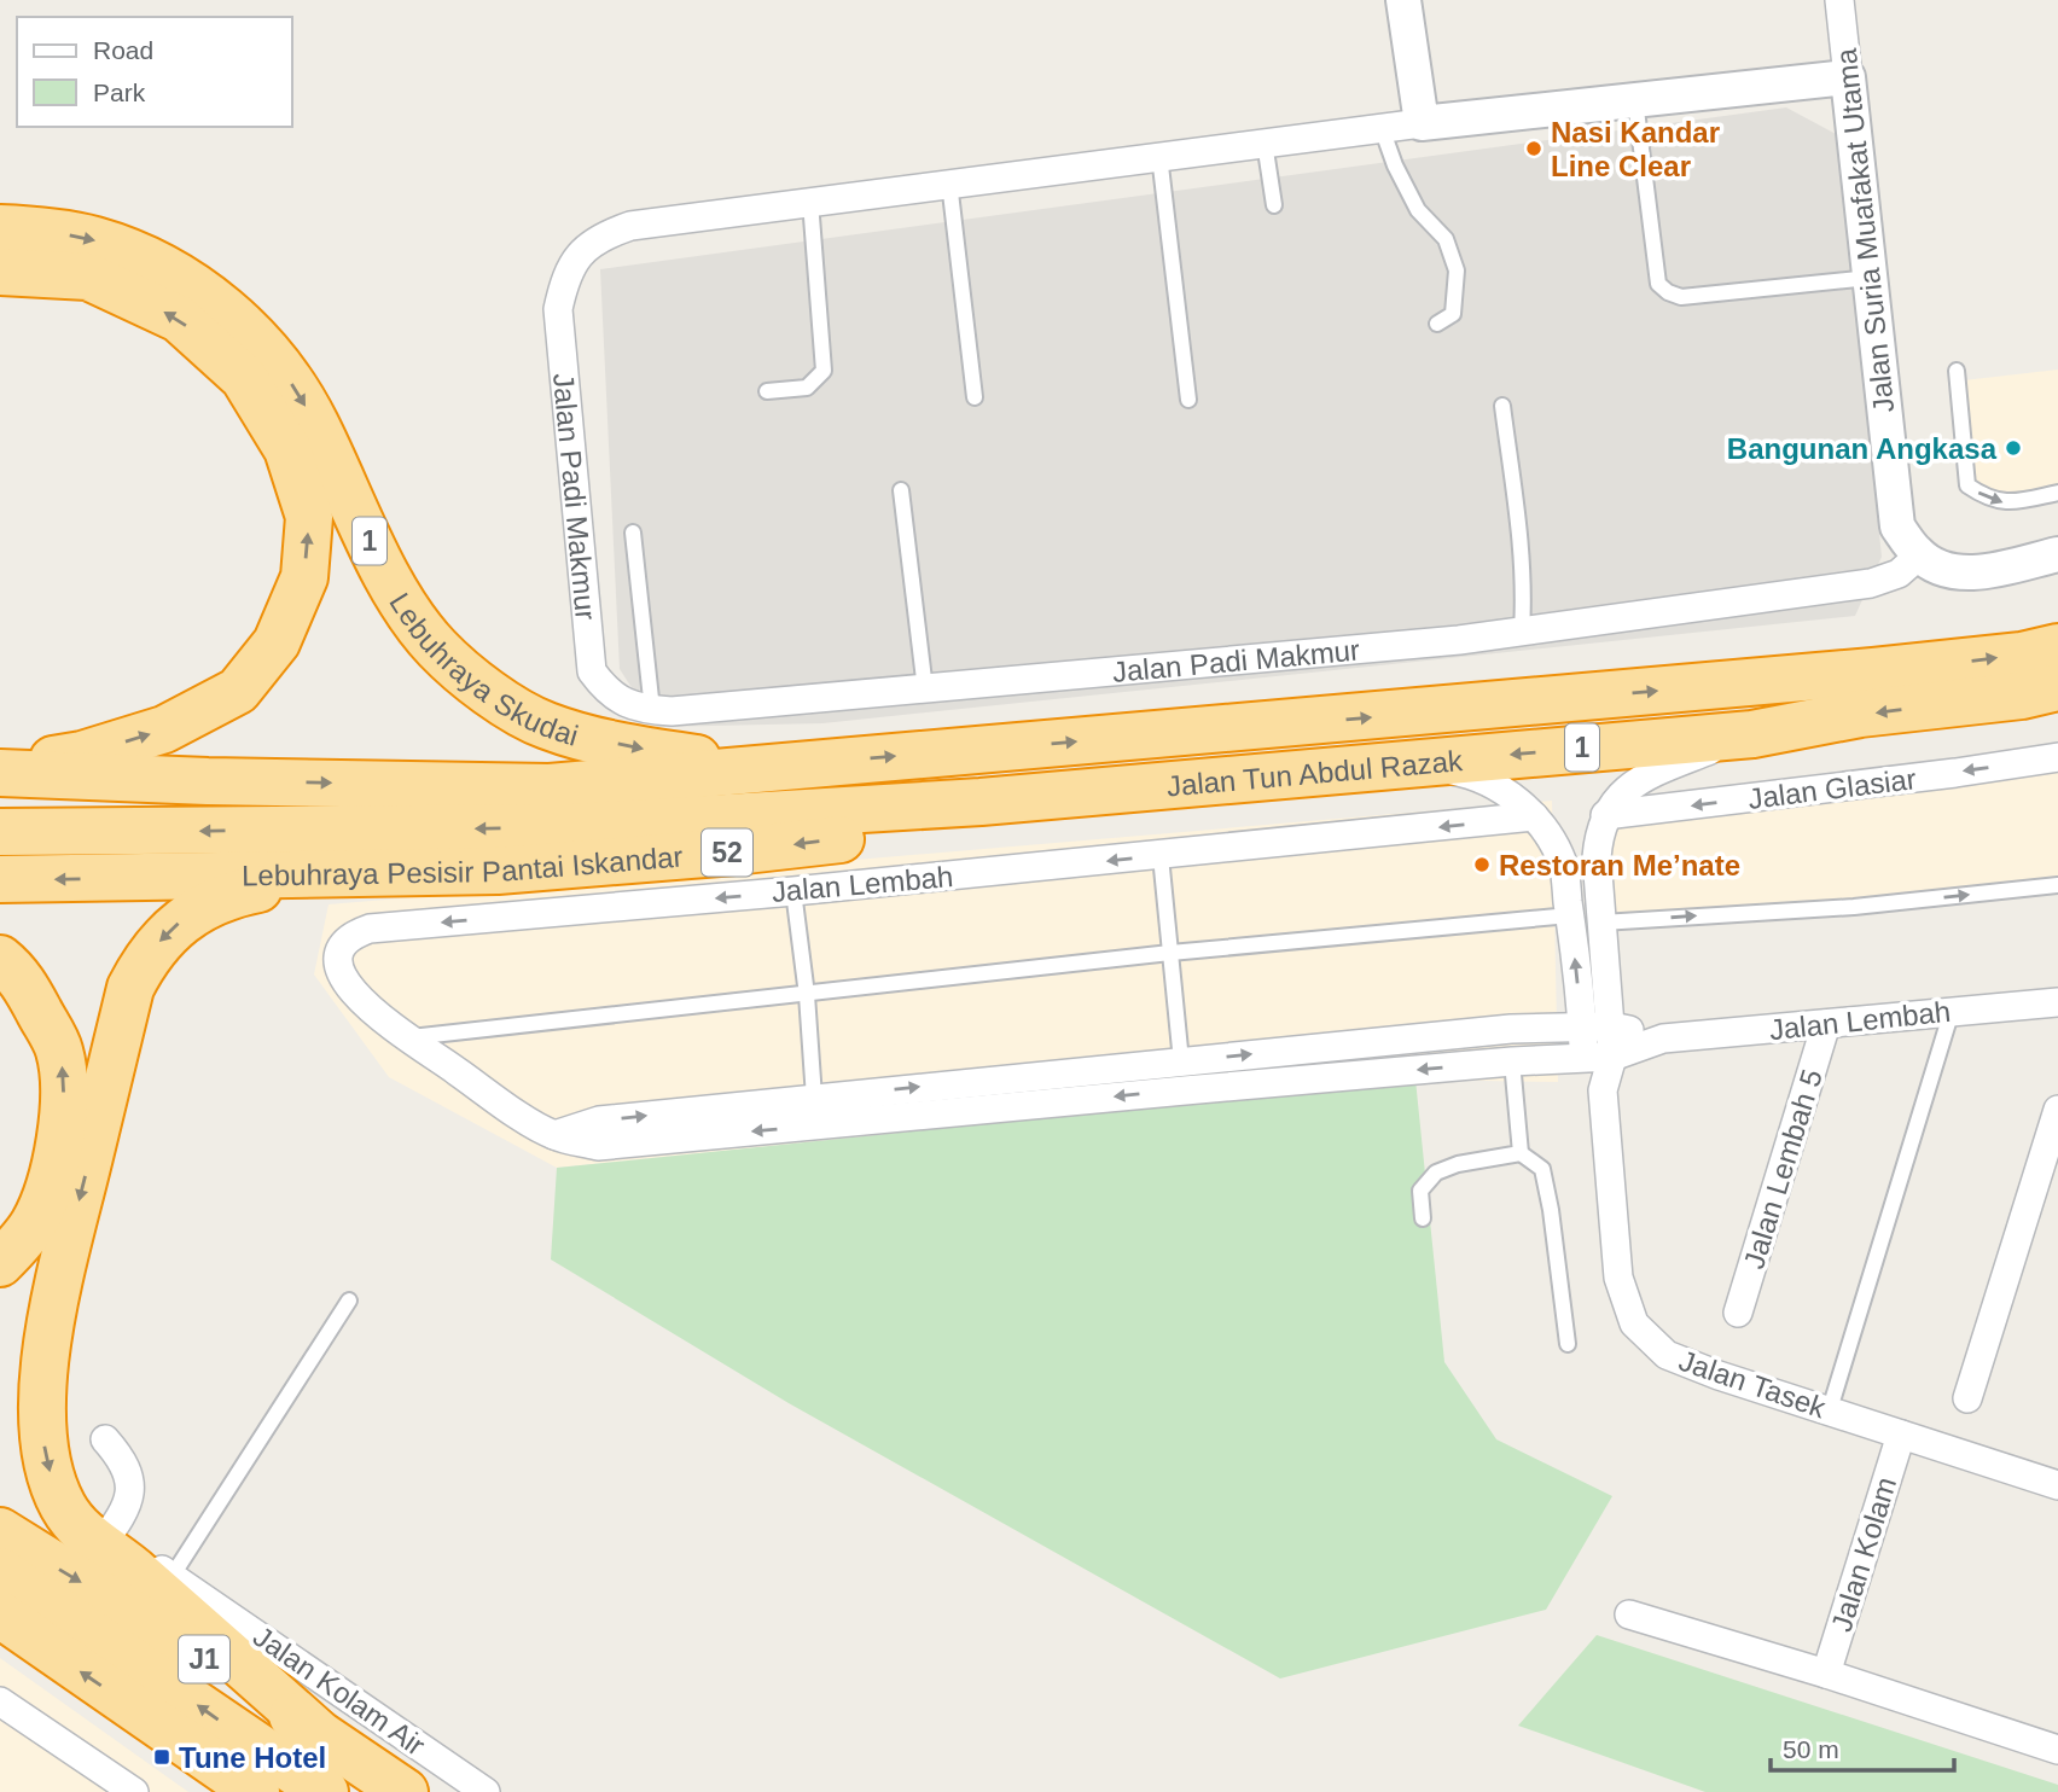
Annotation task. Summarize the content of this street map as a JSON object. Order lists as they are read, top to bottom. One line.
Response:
{"streets":{"highway":["1","Lebuhraya Skudai","Jalan Tun Abdul Razak","52","Lebuhraya Pesisir Pantai Iskandar","J1"],"street":["Jalan Suria Muafakat Utama","Jalan Padi Makmur","Jalan Glasiar","Jalan Lembah","Jalan Lembah 5","Jalan Tasek","Jalan Kolam","Jalan Kolam Air"]},"crossings":[["Jalan Suria Muafakat Utama","Jalan Padi Makmur"],["Lebuhraya Skudai","Jalan Tun Abdul Razak"],["Jalan Tun Abdul Razak","Lebuhraya Pesisir Pantai Iskandar"],["Jalan Tun Abdul Razak","Jalan Tasek"],["Jalan Glasiar","Jalan Tasek"],["Jalan Lembah","Jalan Lembah 5"],["Jalan Lembah","Jalan Tasek"],["Jalan Tasek","Jalan Kolam"]],"one_way":["Lebuhraya Skudai"],"places":{"other":["Nasi Kandar Line Clear","Bangunan Angkasa","Restoran Me’nate"],"transit":["Tune Hotel"]},"legend":["Road","Park"],"scale_bar":"50 m"}
